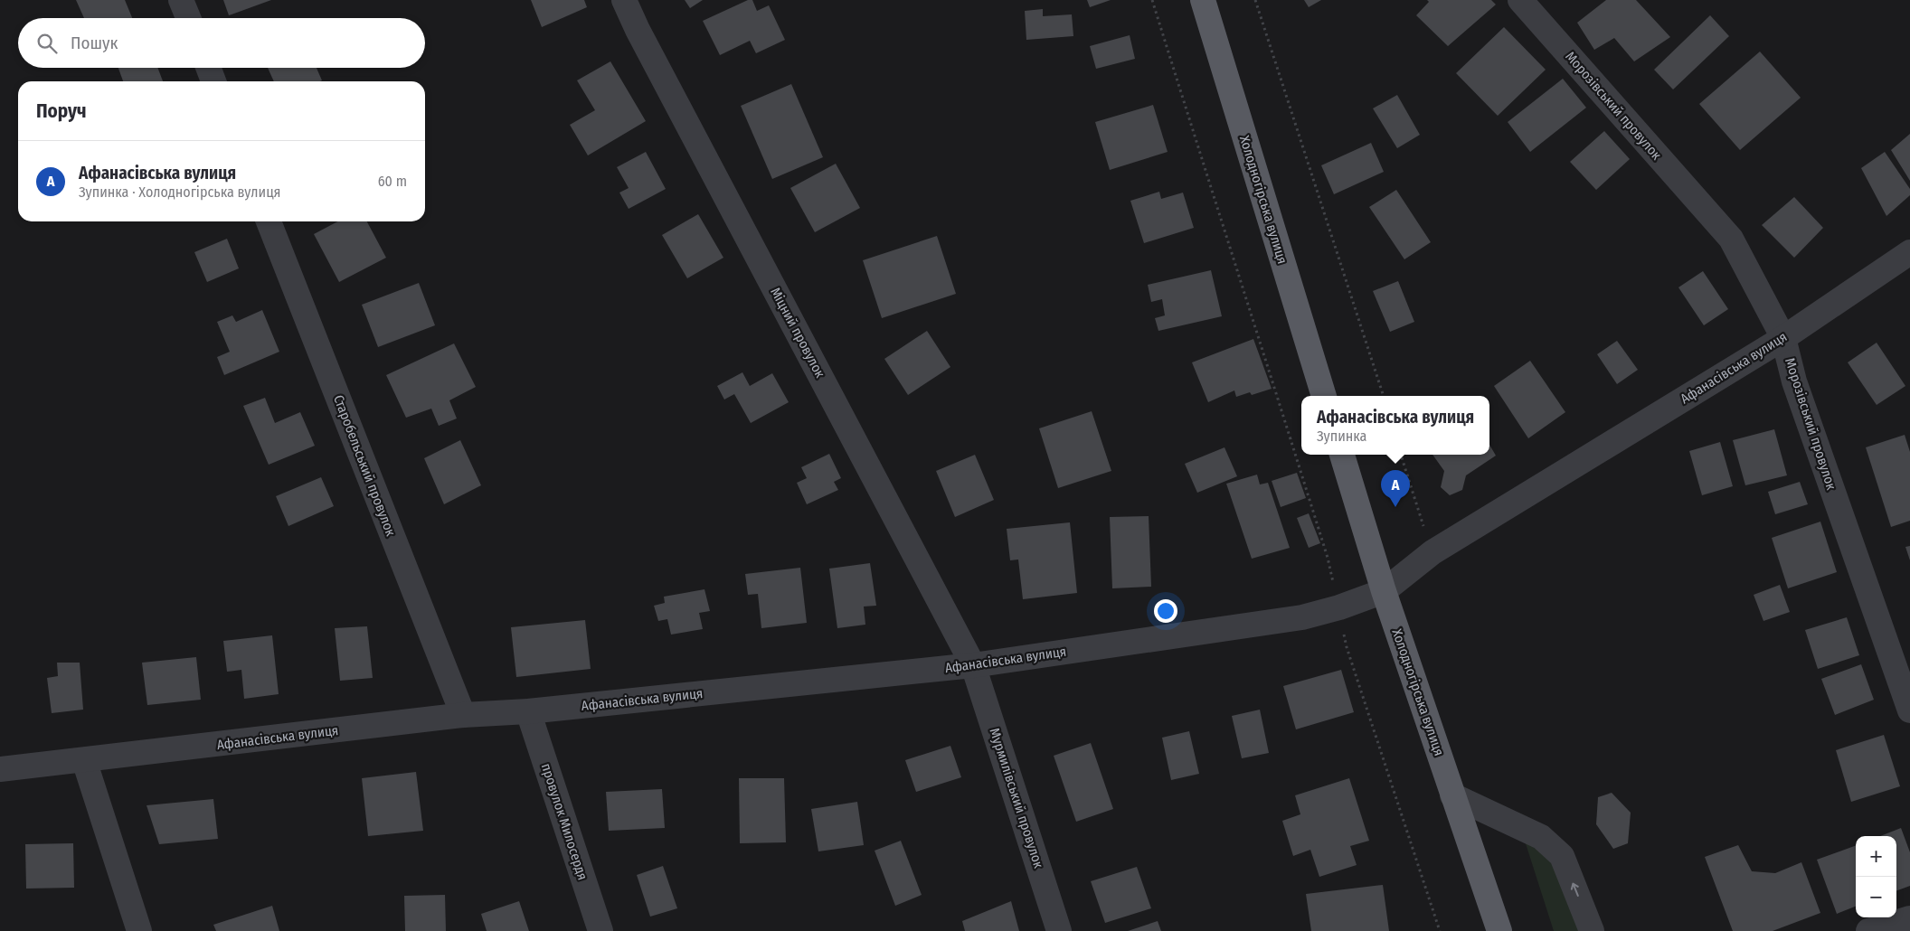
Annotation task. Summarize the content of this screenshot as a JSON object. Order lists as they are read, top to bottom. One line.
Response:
{"streets":{"main road":["Холодногірська вулиця"],"street":["Морозівський провулок","Міцний провулок","Афанасівська вулиця","Старобельський провулок","Мурмилівський провулок","провулок Милосердя"]},"crossings":[["Морозівський провулок","Афанасівська вулиця"],["Холодногірська вулиця","Афанасівська вулиця"],["Міцний провулок","Афанасівська вулиця"],["Міцний провулок","Мурмилівський провулок"],["Афанасівська вулиця","Старобельський провулок"],["Афанасівська вулиця","Мурмилівський провулок"],["Афанасівська вулиця","провулок Милосердя"]],"page":{"search":"Пошук","heading":"Поруч","list":[{"mark":"A","name":"Афанасівська вулиця","note":"Зупинка · Холодногірська вулиця","value":"60 m"}],"popup":["Афанасівська вулиця","Зупинка"],"pins":"A","map_buttons":["+","−"]}}
